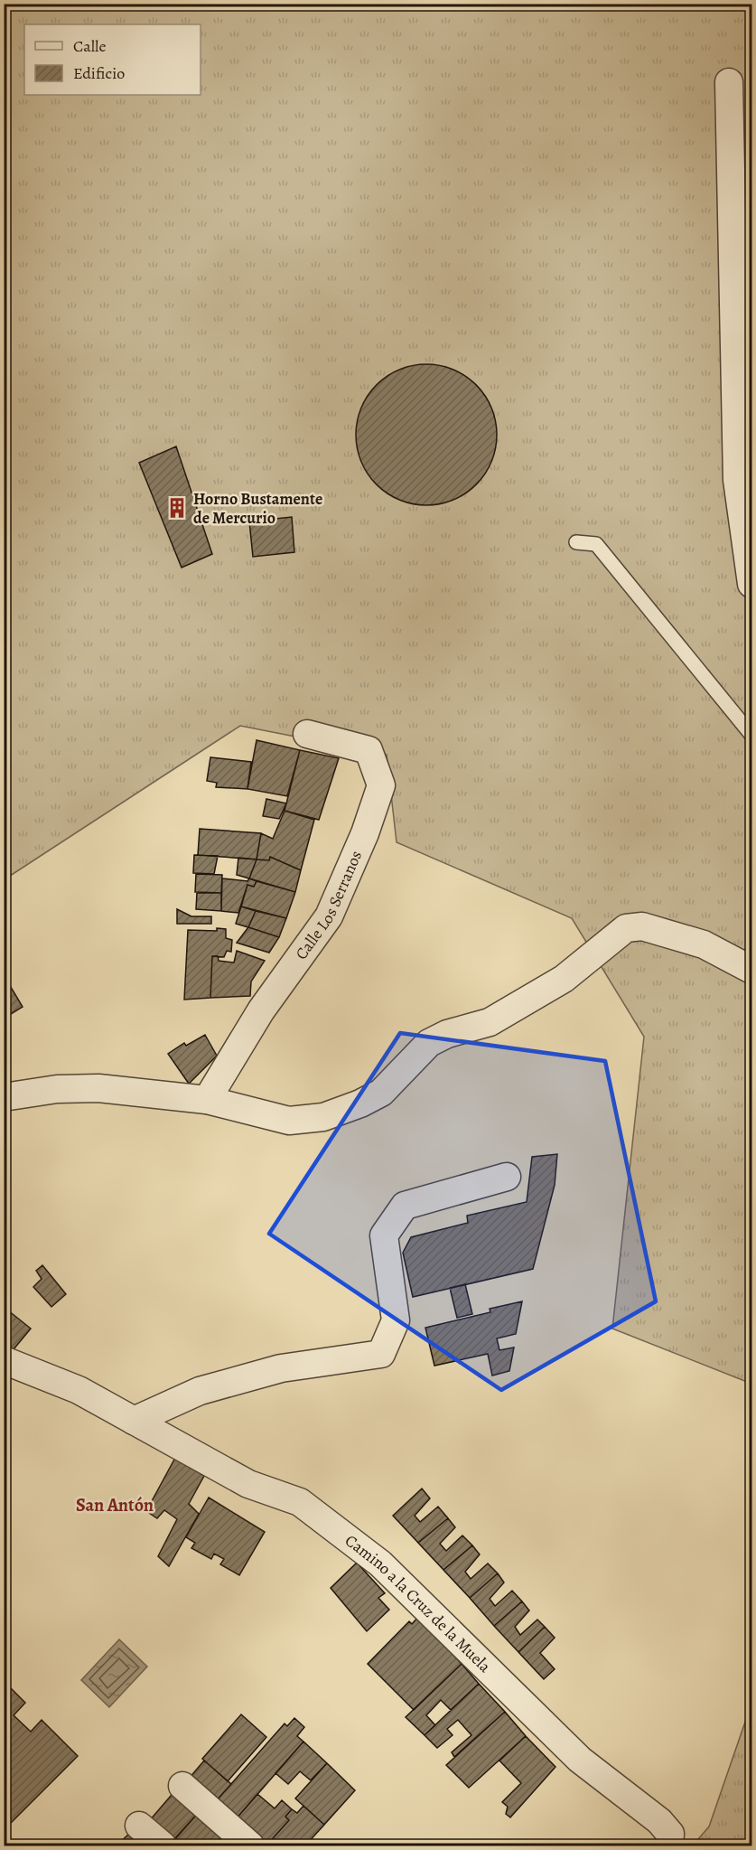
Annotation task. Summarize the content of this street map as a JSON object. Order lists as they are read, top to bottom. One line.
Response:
{"streets":{"street":["Calle Los Serranos","Camino a la Cruz de la Muela"]},"districts":["San Antón"],"places":{"building":["Horno Bustamente de Mercurio"]},"legend":["Calle","Edificio"]}
